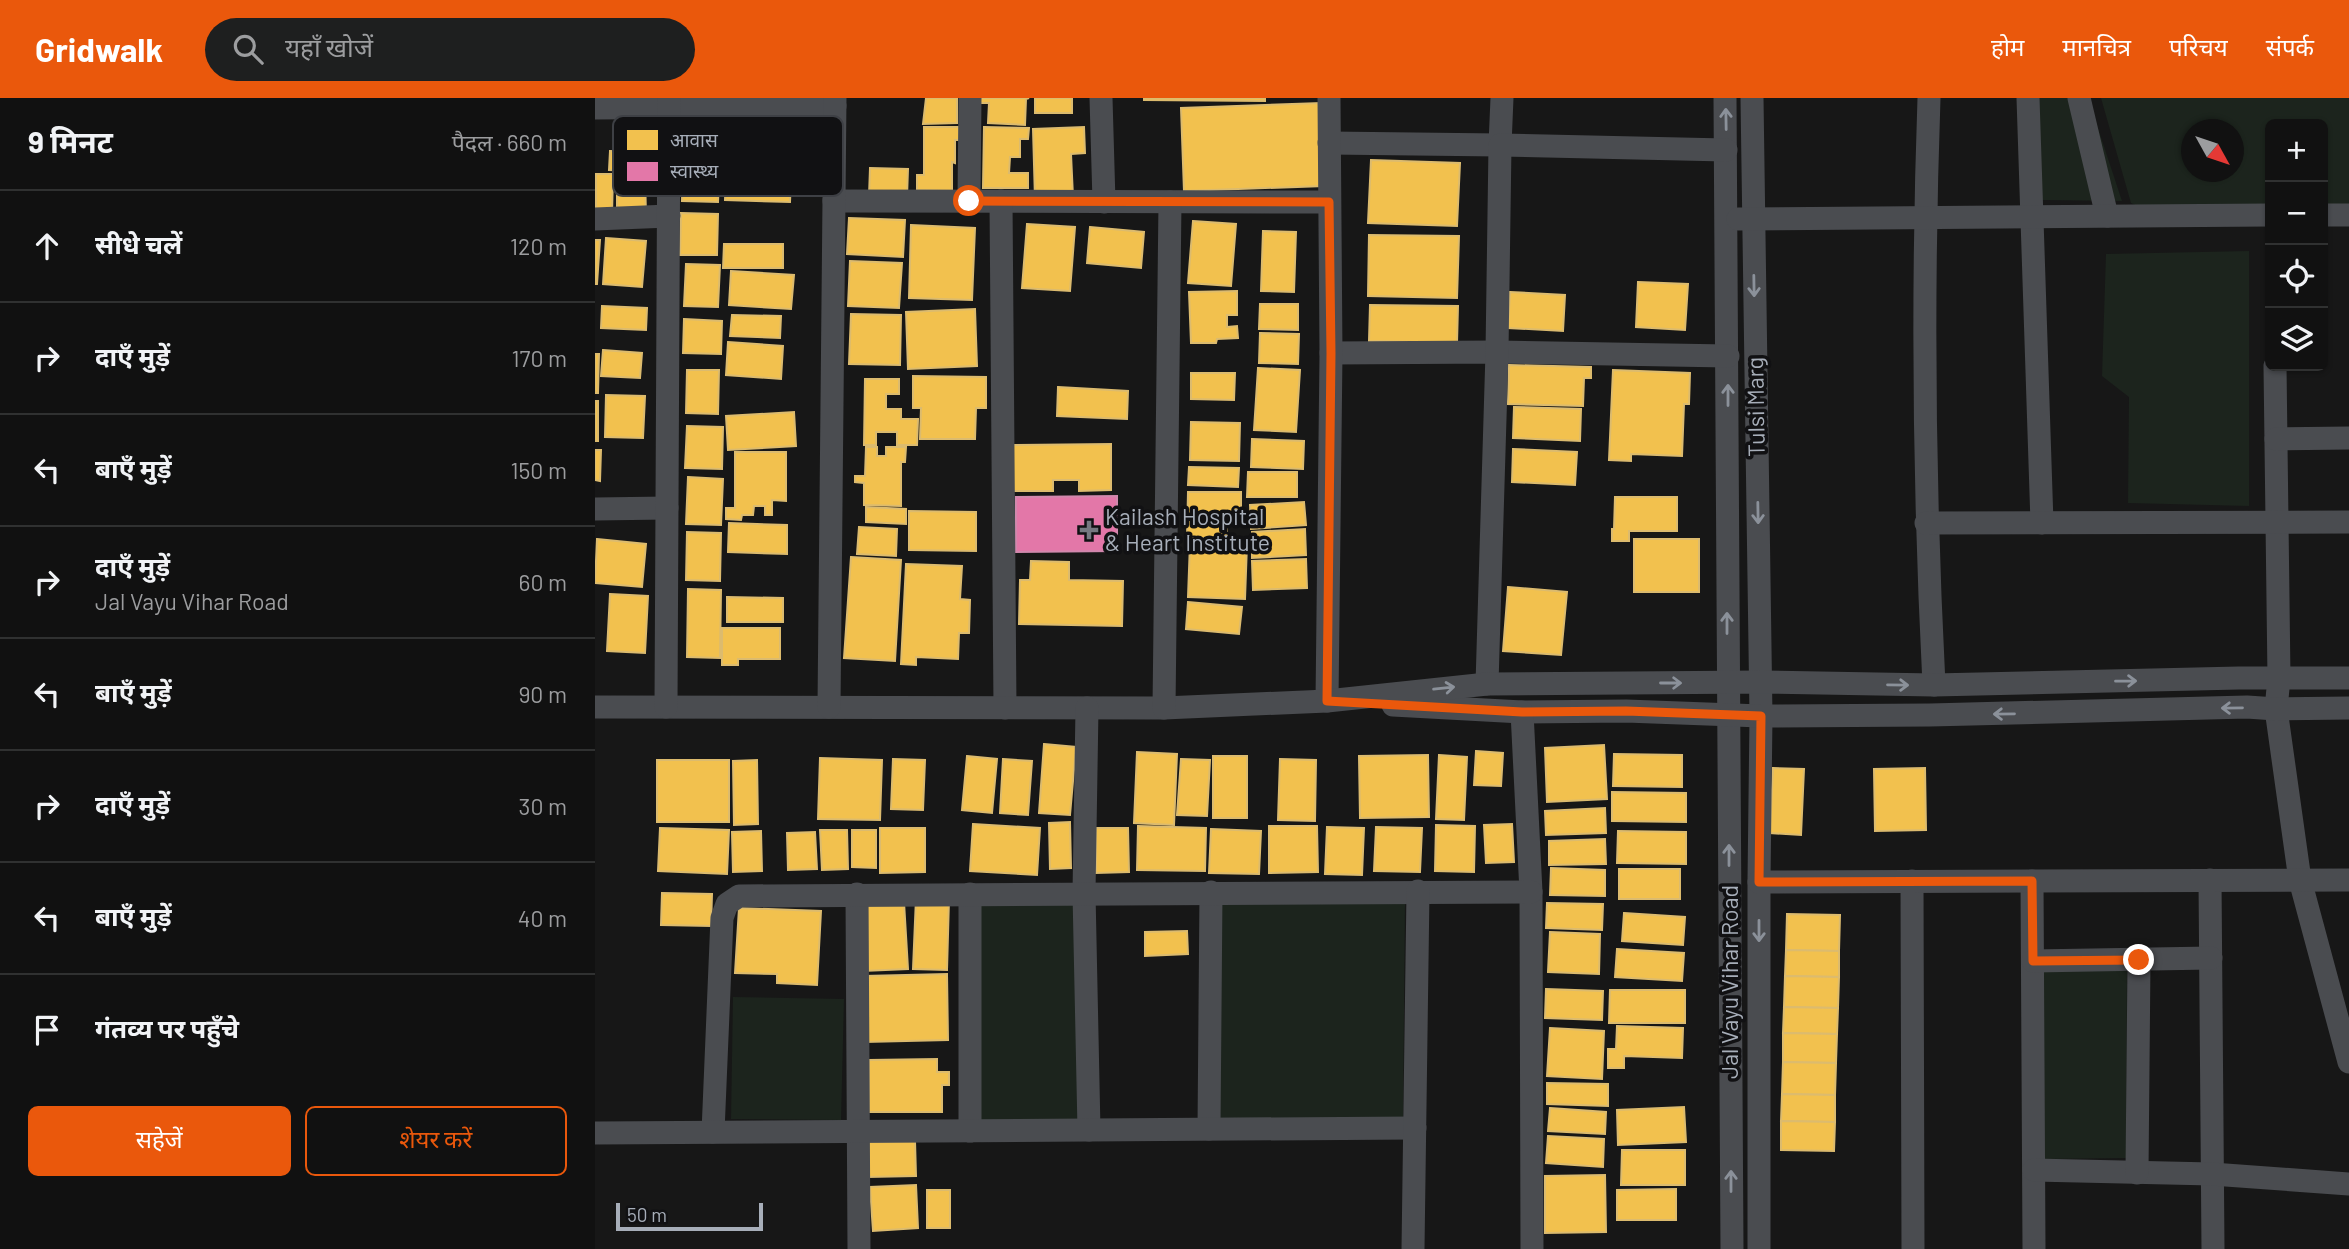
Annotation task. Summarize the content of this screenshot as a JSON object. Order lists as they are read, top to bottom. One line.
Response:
{"streets":{"street":["Tulsi Marg","Jal Vayu Vihar Road"]},"crossings":[["Tulsi Marg","Jal Vayu Vihar Road"]],"places":{"health":["Kailash Hospital & Heart Institute"]},"legend":["आवास","स्वास्थ्य"],"scale_bar":"50 m","north":"bottom right","page":{"header":"Gridwalk","search":"यहाँ खोजें","nav":["होम","मानचित्र","परिचय","संपर्क"],"heading":["9 मिनट","पैदल · 660 m"],"map_buttons":["+","−"],"list":[["सीधे चलें","120 m"],["दाएँ मुड़ें","170 m"],["बाएँ मुड़ें","150 m"],["दाएँ मुड़ें","Jal Vayu Vihar Road","60 m"],["बाएँ मुड़ें","90 m"],["दाएँ मुड़ें","30 m"],["बाएँ मुड़ें","40 m"],"गंतव्य पर पहुँचे"],"buttons":["सहेजें","शेयर करें"],"scale":"50 m"}}
